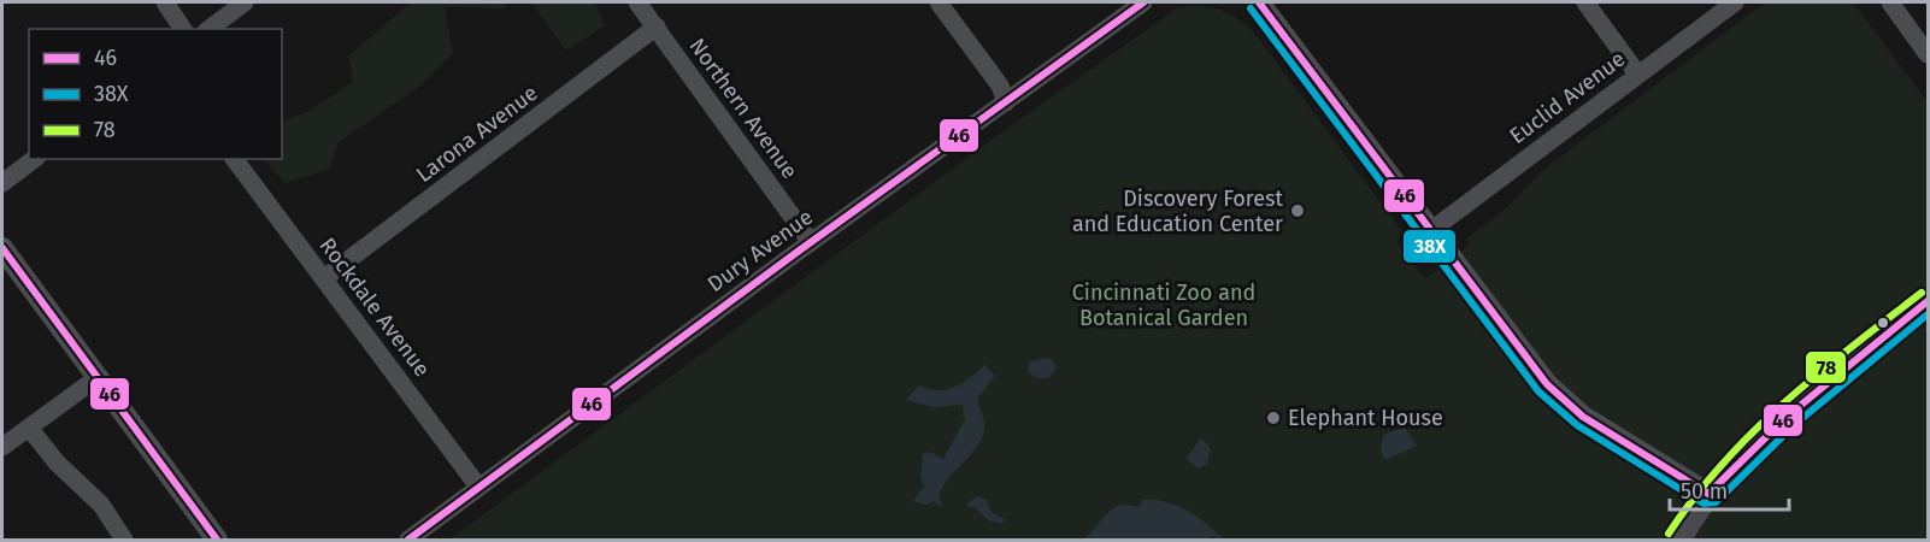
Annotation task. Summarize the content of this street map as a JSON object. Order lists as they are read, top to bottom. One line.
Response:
{"streets":{"street":["Euclid Avenue","Northern Avenue","Larona Avenue","Dury Avenue","Rockdale Avenue"]},"crossings":[["Northern Avenue","Larona Avenue"],["Northern Avenue","Dury Avenue"],["Larona Avenue","Rockdale Avenue"],["Dury Avenue","Rockdale Avenue"]],"parks":["Cincinnati Zoo and Botanical Garden"],"places":["Discovery Forest and Education Center","Elephant House"],"lines":["transit line 46","transit line 38X","transit line 78"],"legend":["46","38X","78"],"scale_bar":"50 m"}
